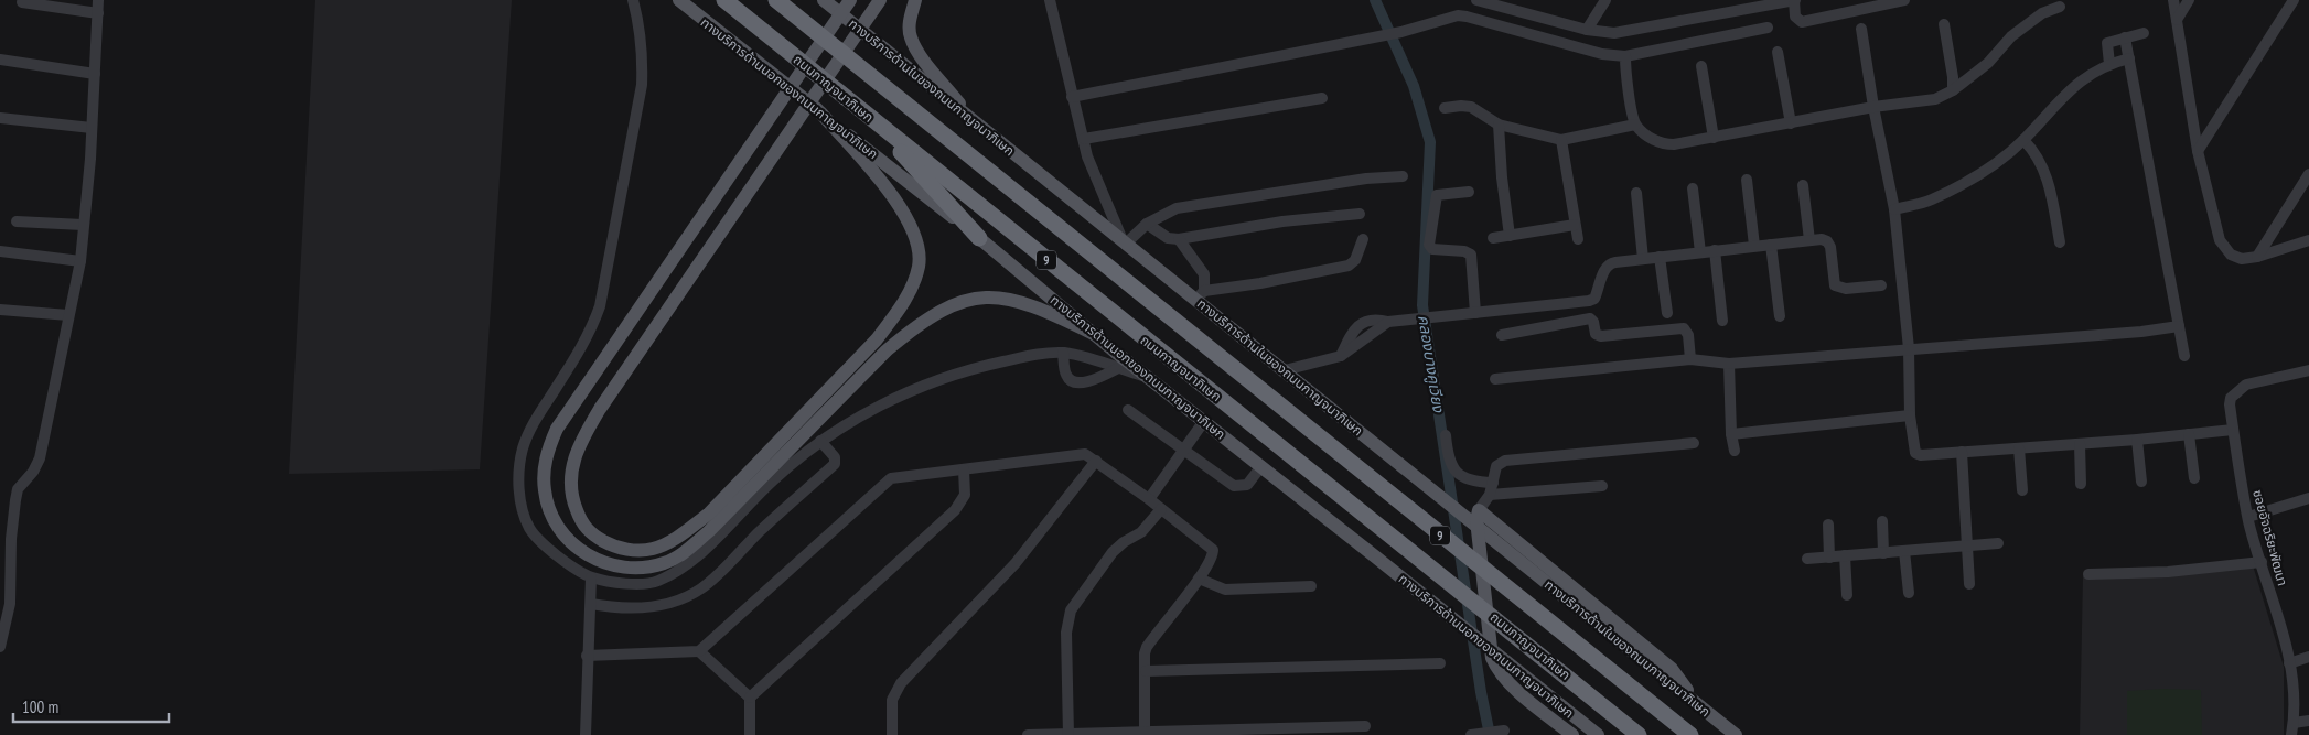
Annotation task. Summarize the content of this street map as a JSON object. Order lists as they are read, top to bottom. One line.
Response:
{"streets":{"highway":["ถนนกาญจนาภิเษก","9"],"main road":["ทางบริการด้านในของถนนกาญจนาภิเษก","ทางบริการด้านนอกของถนนกาญจนาภิเษก"],"street":["ซอยอัจฉริยะพัฒนา"]},"water":["คลองบางคูเวียง"],"scale_bar":"100 m"}
